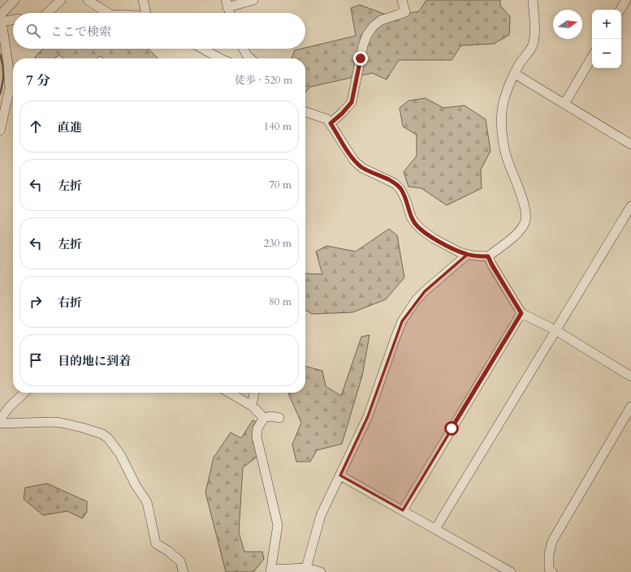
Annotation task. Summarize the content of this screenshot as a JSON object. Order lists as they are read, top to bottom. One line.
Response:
{"north":"right","page":{"map_buttons":["+","−"],"search":"ここで検索","heading":["7 分","徒歩 · 520 m"],"list":[["直進","140 m"],["左折","70 m"],["左折","230 m"],["右折","80 m"],"目的地に到着"]}}
